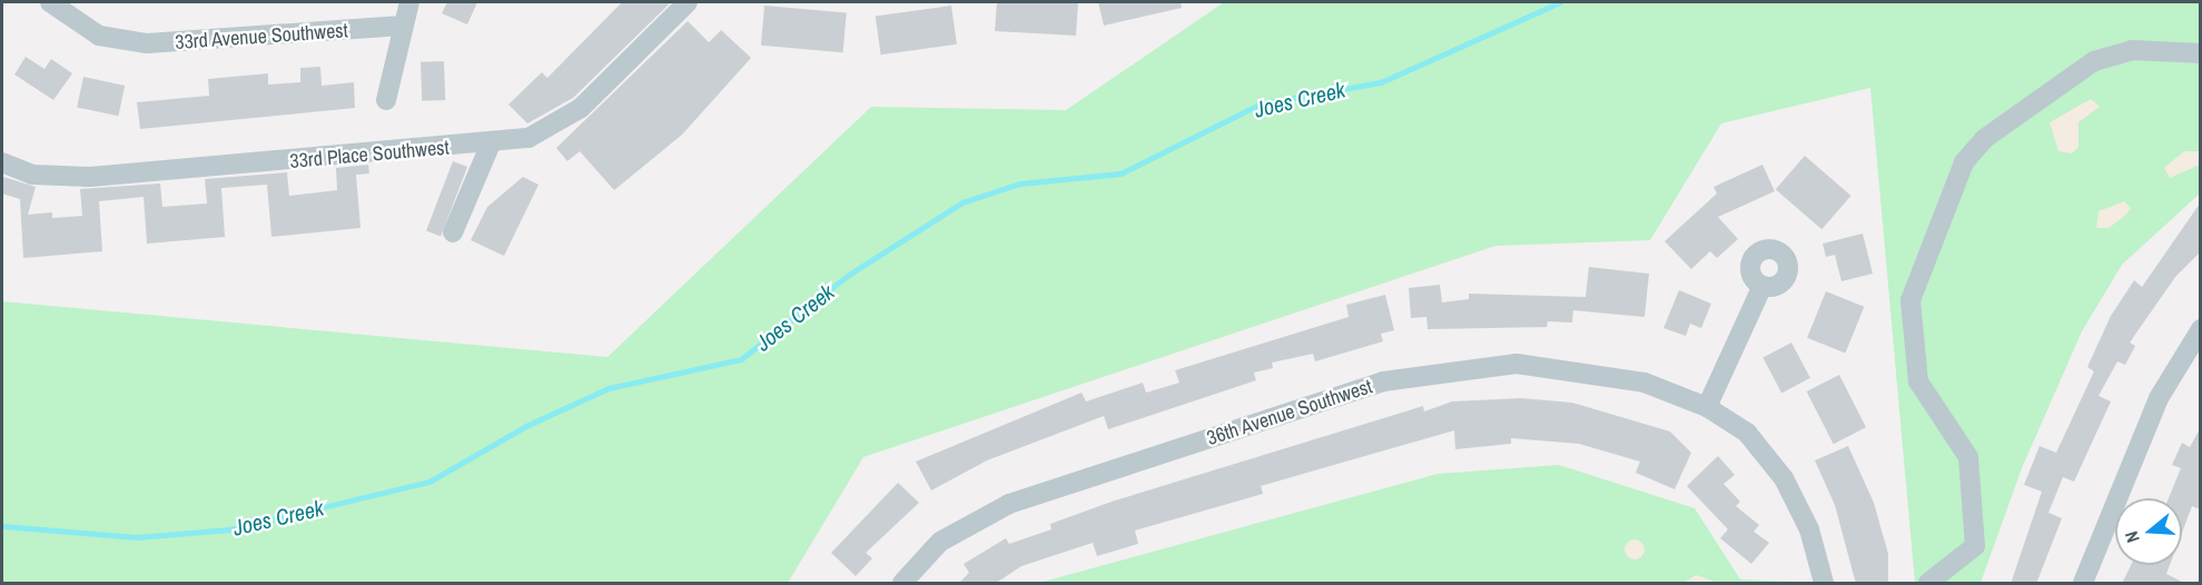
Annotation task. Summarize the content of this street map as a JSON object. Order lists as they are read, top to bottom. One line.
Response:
{"streets":{"street":["33rd Avenue Southwest","33rd Place Southwest","36th Avenue Southwest"]},"water":["Joes Creek"],"north":"left"}
